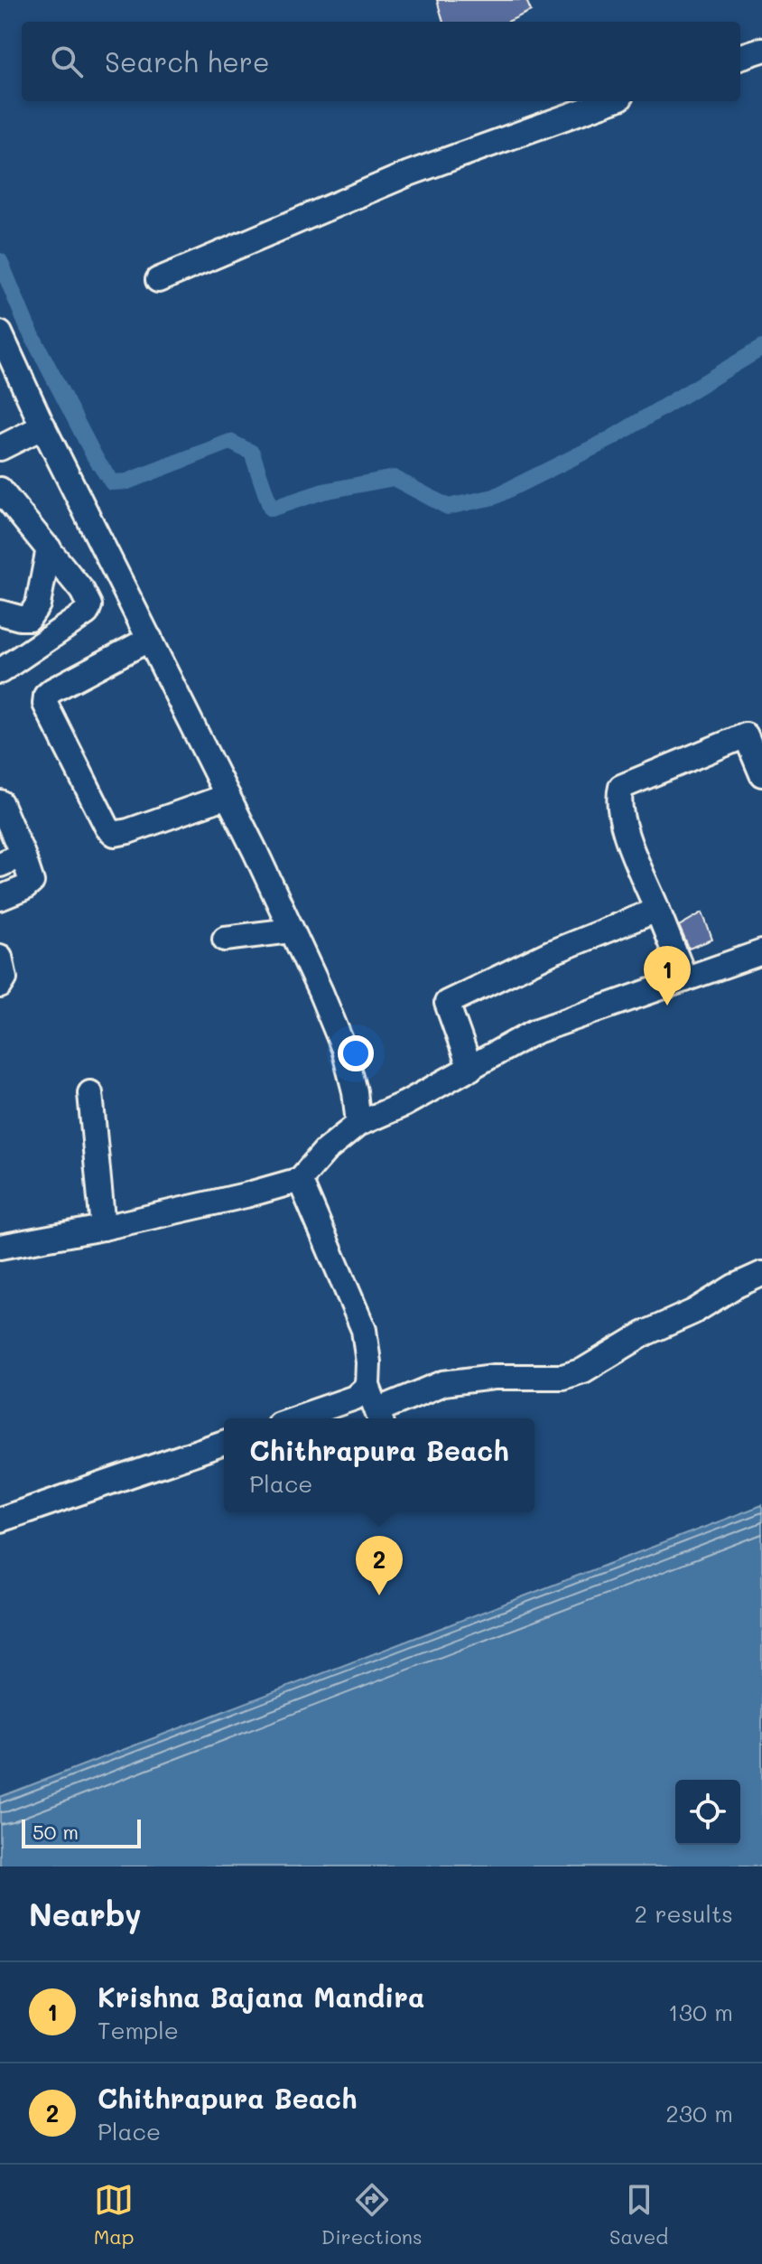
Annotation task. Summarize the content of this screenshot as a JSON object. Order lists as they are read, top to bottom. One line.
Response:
{"scale_bar":"50 m","page":{"search":"Search here","pins":["1","2"],"popup":["Chithrapura Beach","Place"],"scale":"50 m","heading":["Nearby","2 results"],"list":[{"mark":"1","name":"Krishna Bajana Mandira","note":"Temple","value":"130 m"},{"mark":"2","name":"Chithrapura Beach","note":"Place","value":"230 m"}],"nav":["Map","Directions","Saved"]}}
